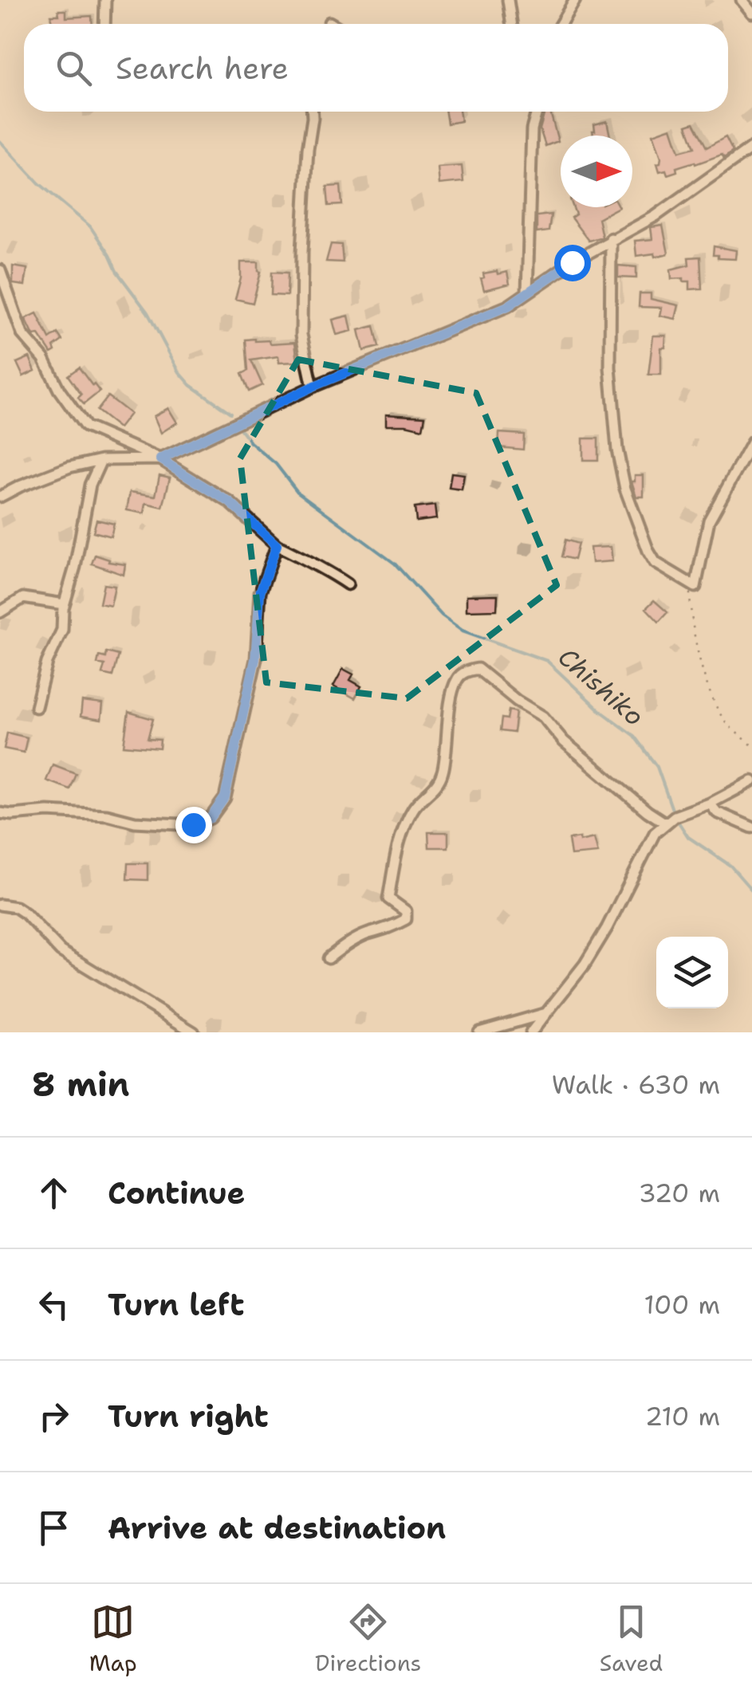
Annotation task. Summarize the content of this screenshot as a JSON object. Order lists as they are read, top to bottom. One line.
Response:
{"water":["Chishiko"],"north":"right","page":{"search":"Search here","heading":["8 min","Walk · 630 m"],"list":[["Continue","320 m"],["Turn left","100 m"],["Turn right","210 m"],"Arrive at destination"],"nav":["Map","Directions","Saved"]}}
